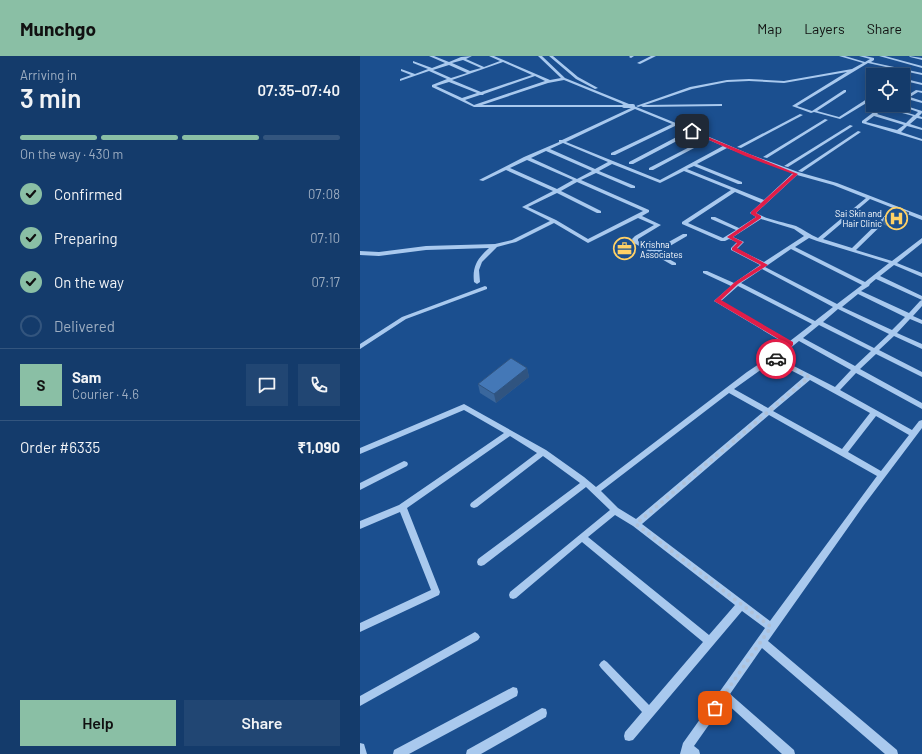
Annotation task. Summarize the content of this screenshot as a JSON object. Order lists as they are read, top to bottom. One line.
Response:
{"places":{"hospital":["Sai Skin and Hair Clinic"],"office":["Krishna Associates"]},"page":{"header":"Munchgo","nav":["Map","Layers","Share"],"heading":["3 min","Arriving in","07:35–07:40"],"panel":["Sam","Courier · 4.6","Order #6335","₹1,090"],"bar":"On the way · 430 m","list":[["Confirmed","07:08"],["Preparing","07:10"],["On the way","07:17"],"Delivered"],"round":"S","buttons":["Help","Share"]}}
